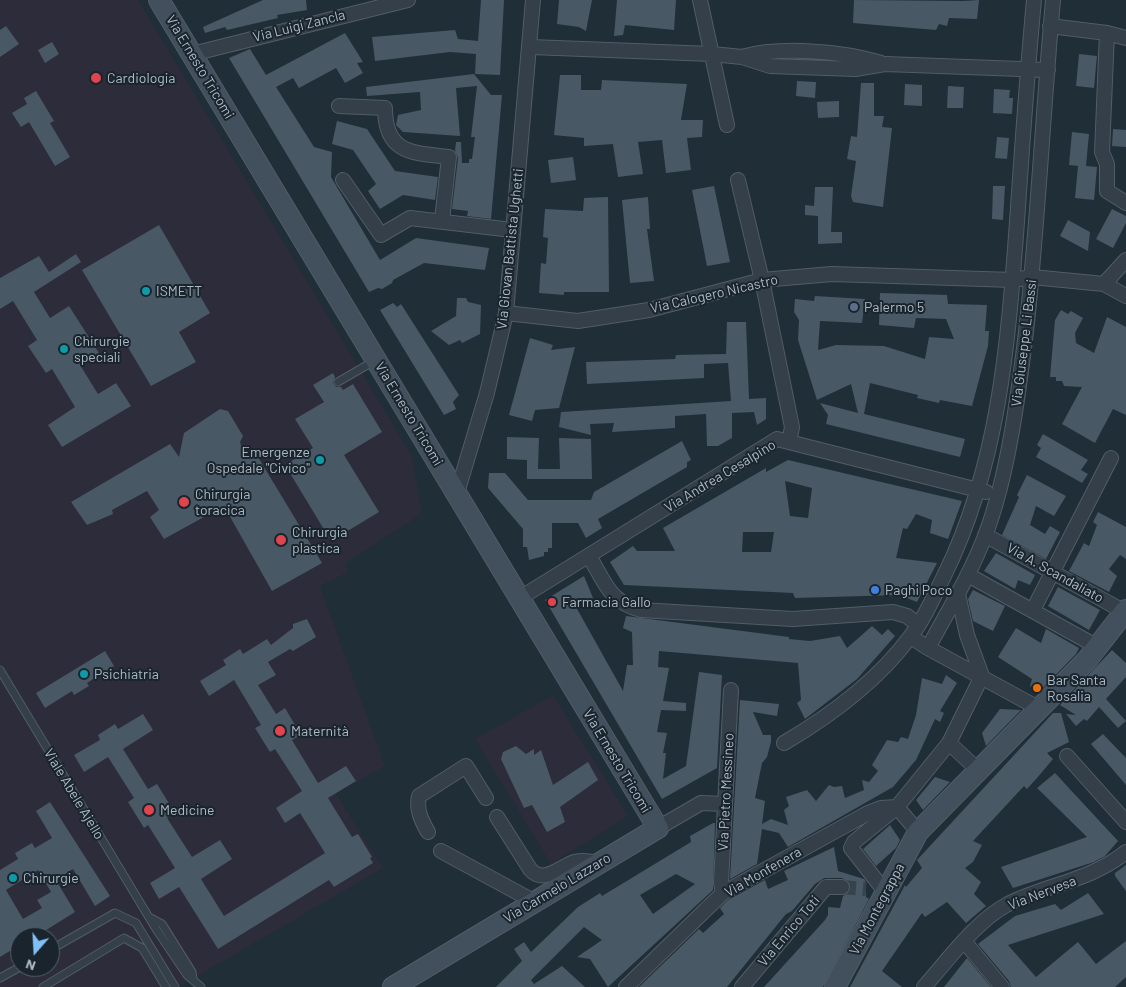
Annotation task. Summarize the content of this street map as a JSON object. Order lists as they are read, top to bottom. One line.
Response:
{"streets":{"street":["Via Luigi Zancla","Via Ernesto Tricomi","Via Giovan Battista Ughetti","Via Calogero Nicastro","Via Giuseppe Li Bassi","Via Andrea Cesalpino","Via A. Scandaliato","Via Pietro Messineo","Via Monfenera","Via Carmelo Lazzaro","Via Nervesa","Via Montegrappa","Via Enrico Toti"],"lane":["Viale Abele Ajello"]},"crossings":[["Via Luigi Zancla","Via Ernesto Tricomi"],["Via Ernesto Tricomi","Via Giovan Battista Ughetti"],["Via Ernesto Tricomi","Via Andrea Cesalpino"],["Via Ernesto Tricomi","Via Carmelo Lazzaro"],["Via Giovan Battista Ughetti","Via Calogero Nicastro"],["Via Calogero Nicastro","Via Giuseppe Li Bassi"],["Via Giuseppe Li Bassi","Via Andrea Cesalpino"],["Via Giuseppe Li Bassi","Via A. Scandaliato"],["Via A. Scandaliato","Via Montegrappa"],["Via Pietro Messineo","Via Monfenera"],["Via Pietro Messineo","Via Carmelo Lazzaro"]],"places":["Cardiologia","ISMETT","Palermo 5","Chirurgie speciali","Emergenze Ospedale \"Civico\"","Chirurgia toracica","Chirurgia plastica","Paghi Poco","Farmacia Gallo","Psichiatria","Bar Santa Rosalia","Maternità","Medicine","Chirurgie"],"north":"bottom"}
